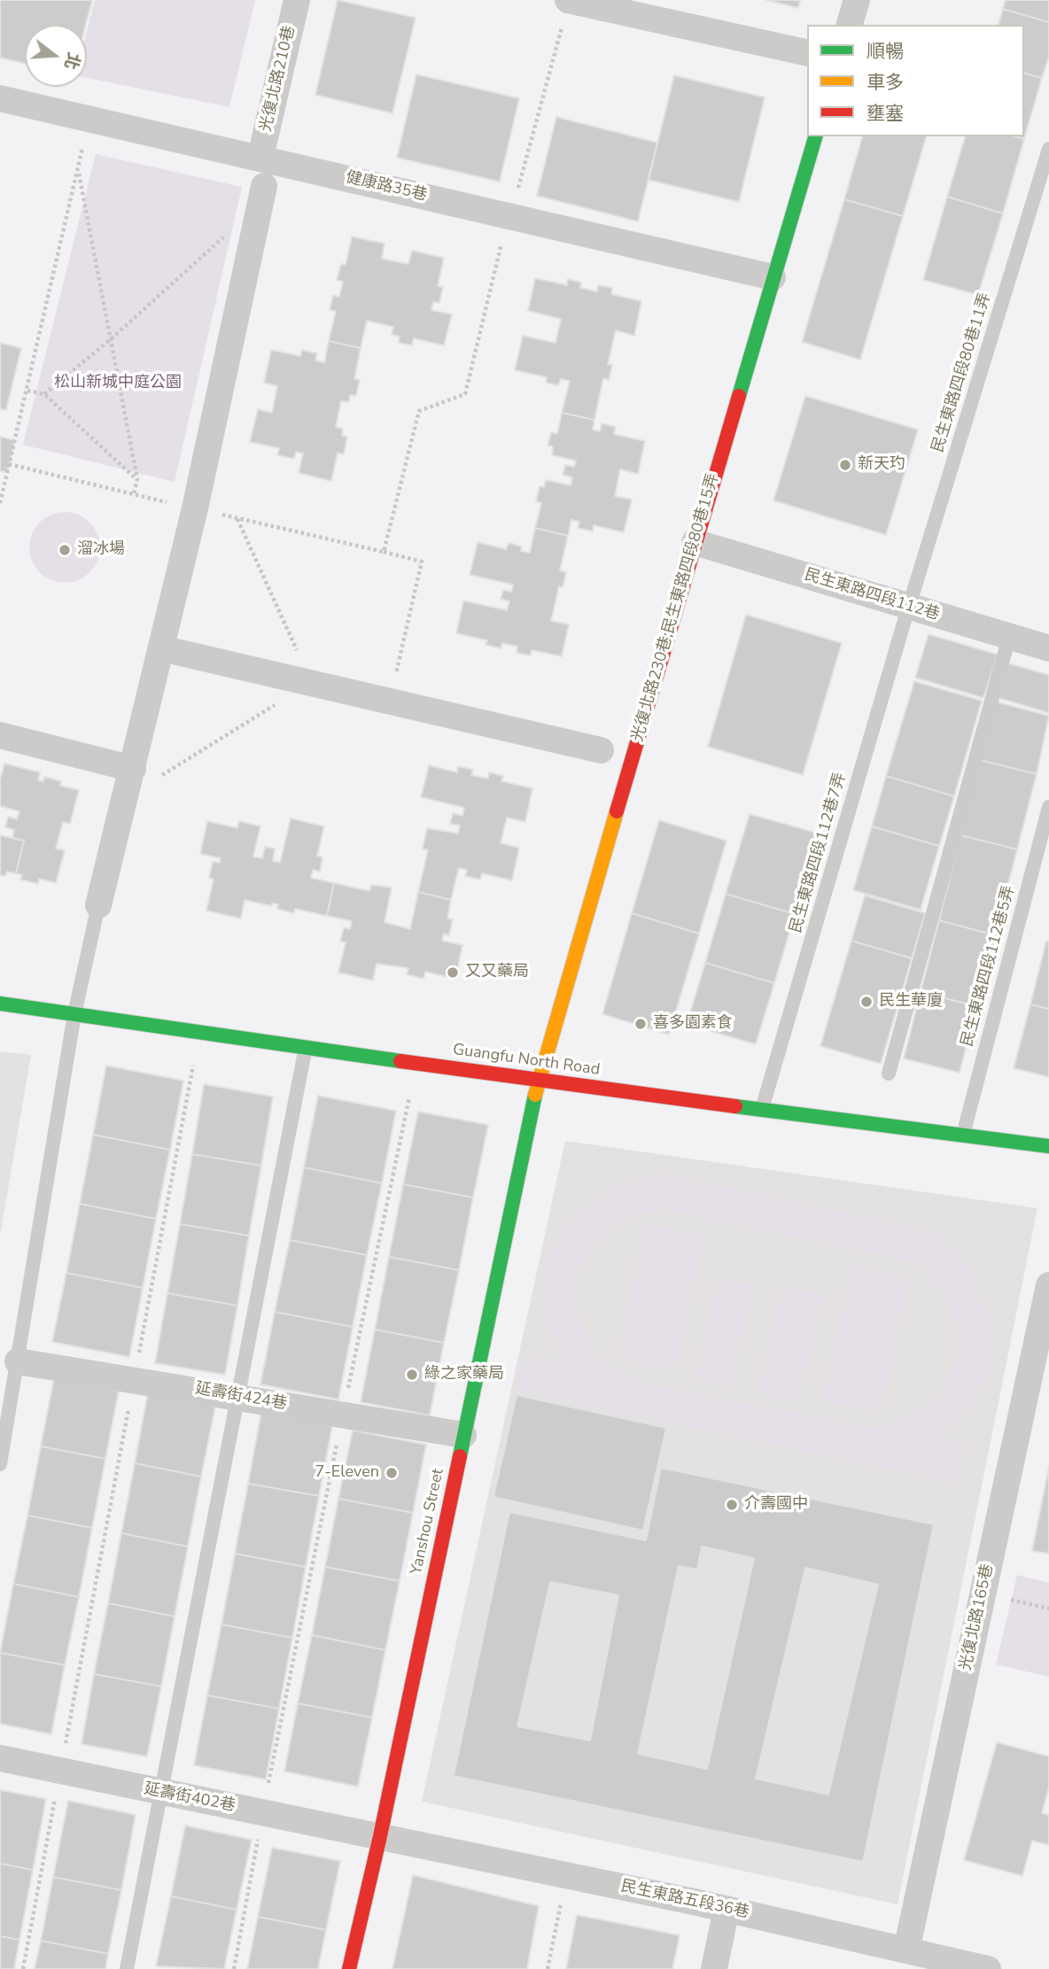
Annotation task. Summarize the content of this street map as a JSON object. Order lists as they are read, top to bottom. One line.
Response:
{"streets":{"street":["光復北路210巷","健康路35巷","民生東路四段112巷","光復北路230巷;民生東路四段80巷15弄","Guangfu North Road","延壽街424巷","Yanshou Street","光復北路165巷","延壽街402巷","民生東路五段36巷"],"lane":["民生東路四段80巷11弄","民生東路四段112巷7弄","民生東路四段112巷5弄"]},"crossings":[["光復北路210巷","健康路35巷"],["健康路35巷","光復北路230巷;民生東路四段80巷15弄"],["民生東路四段80巷11弄","民生東路四段112巷"],["民生東路四段80巷11弄","民生東路四段112巷7弄"],["民生東路四段112巷","光復北路230巷;民生東路四段80巷15弄"],["民生東路四段112巷","民生東路四段112巷7弄"],["光復北路230巷;民生東路四段80巷15弄","Guangfu North Road"],["光復北路230巷;民生東路四段80巷15弄","Yanshou Street"],["民生東路四段112巷7弄","Guangfu North Road"],["民生東路四段112巷5弄","Guangfu North Road"],["Guangfu North Road","Yanshou Street"],["延壽街424巷","Yanshou Street"],["Yanshou Street","延壽街402巷"],["Yanshou Street","民生東路五段36巷"],["光復北路165巷","民生東路五段36巷"],["延壽街402巷","民生東路五段36巷"]],"parks":["松山新城中庭公園"],"places":["新天玓","溜冰場","又又藥局","民生華廈","喜多園素食","綠之家藥局","7-Eleven","介壽國中"],"legend":["順暢","車多","壅塞"],"north":"right"}
